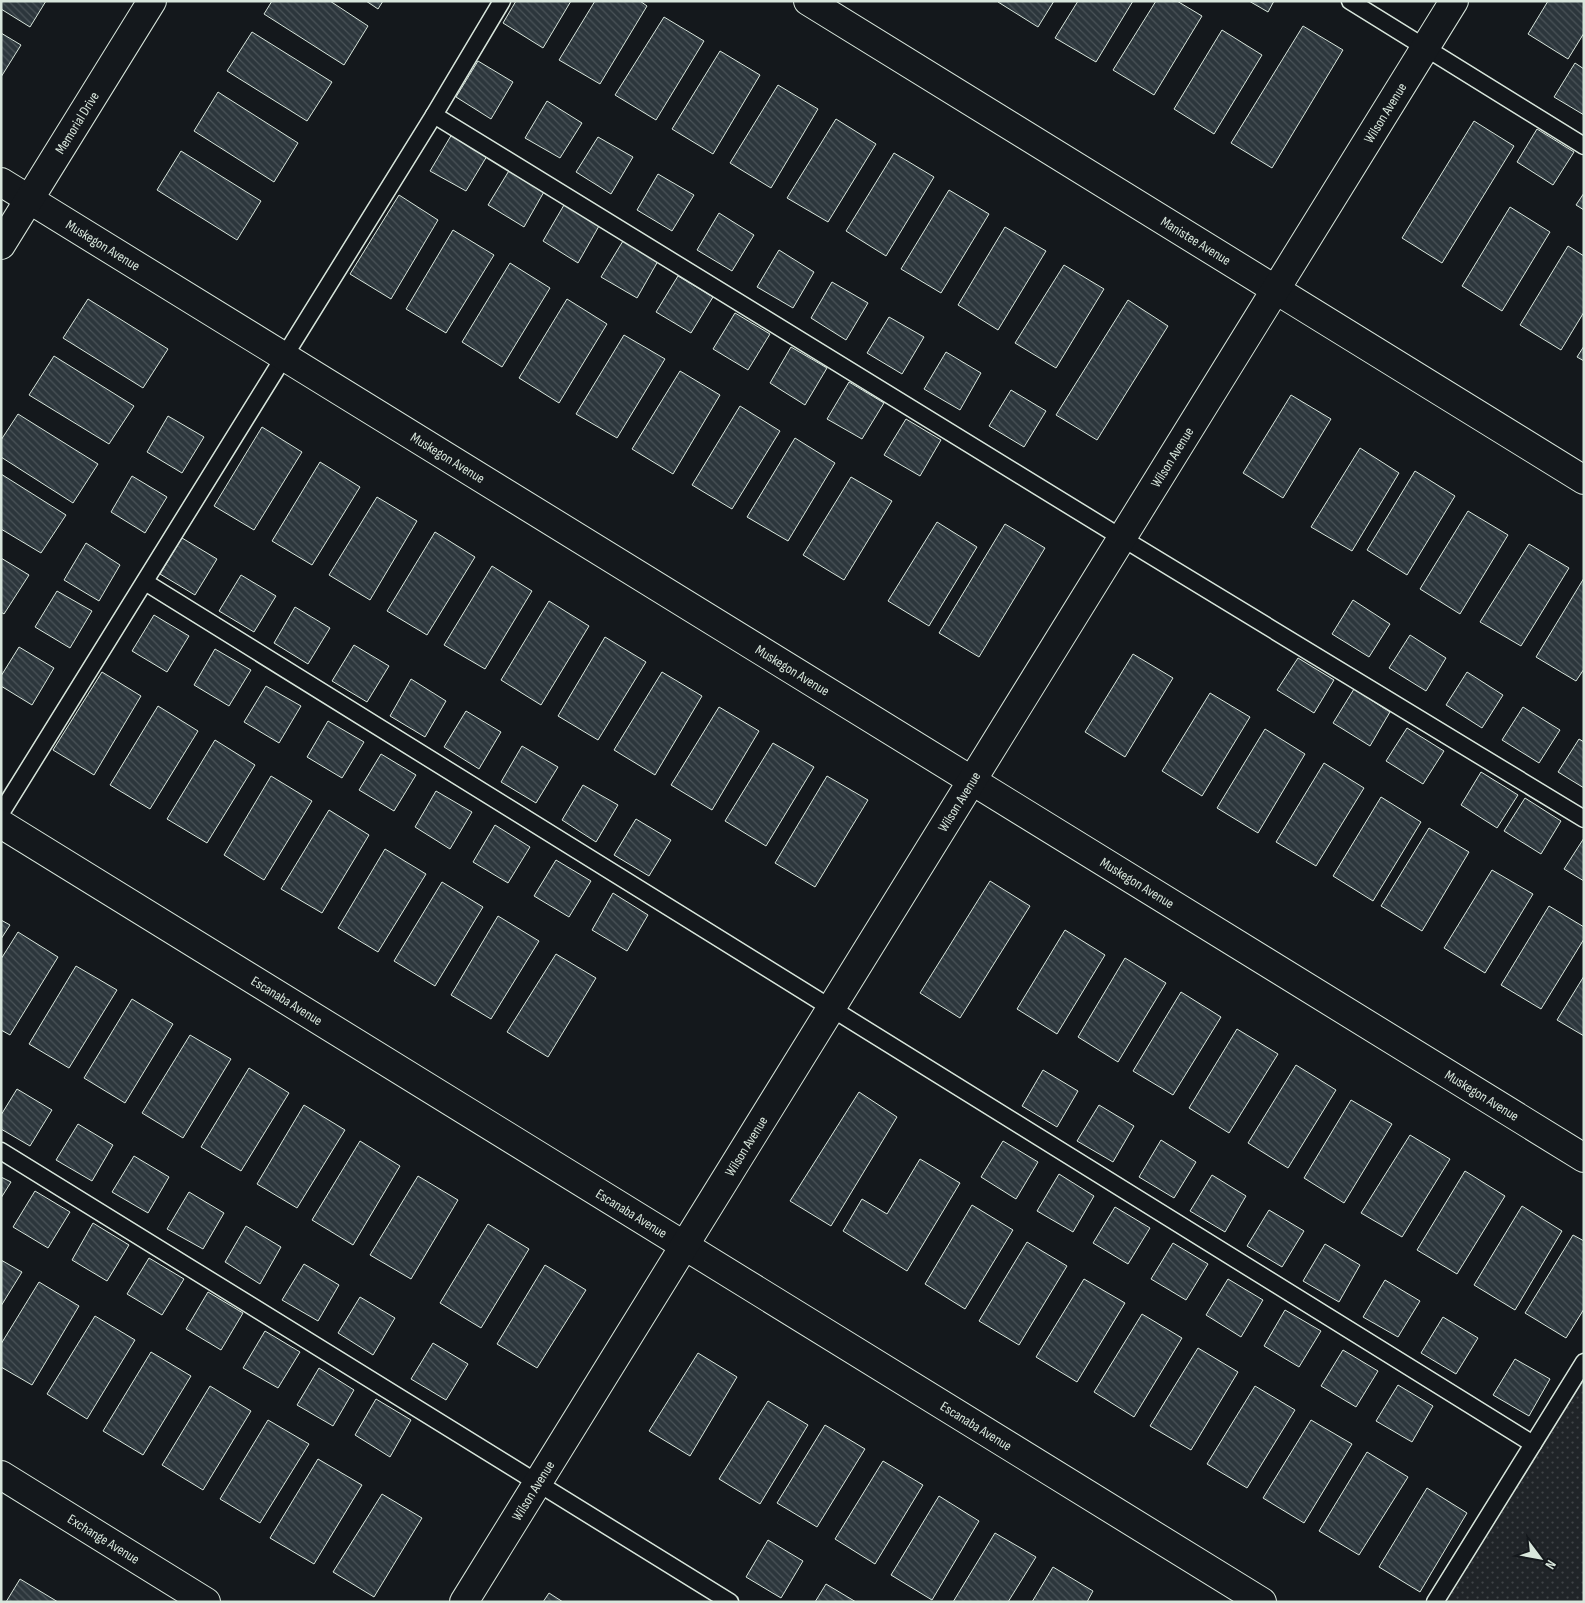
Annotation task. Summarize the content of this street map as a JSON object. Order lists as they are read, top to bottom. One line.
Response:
{"streets":{"street":["Wilson Avenue","Memorial Drive","Manistee Avenue","Muskegon Avenue","Escanaba Avenue","Exchange Avenue"]},"crossings":[["Wilson Avenue","Manistee Avenue"],["Wilson Avenue","Muskegon Avenue"],["Wilson Avenue","Escanaba Avenue"],["Memorial Drive","Muskegon Avenue"]],"north":"bottom right"}
